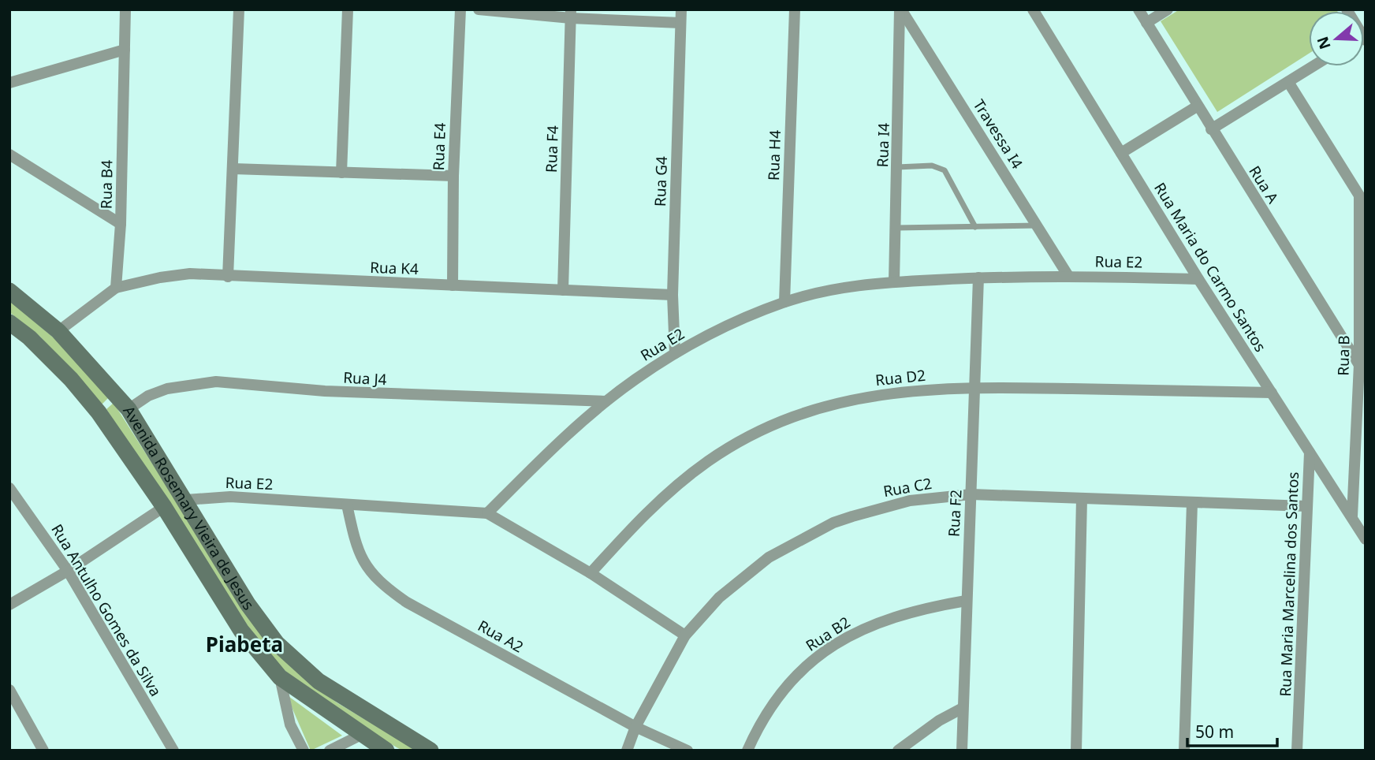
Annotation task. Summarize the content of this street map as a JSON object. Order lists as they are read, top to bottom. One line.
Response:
{"streets":{"street":["Travessa I4","Rua I4","Rua E4","Rua F4","Rua H4","Rua G4","Rua B4","Rua A","Rua E2","Rua Maria do Carmo Santos","Rua K4","Rua B","Rua D2","Rua J4","Rua C2","Avenida Rosemary Vieira de Jesus","Rua F2","Rua Maria Marcelina dos Santos","Rua Antulho Gomes da Silva","Rua B2","Rua A2"]},"crossings":[["Travessa I4","Rua I4"],["Travessa I4","Rua E2"],["Rua I4","Rua E2"],["Rua E4","Rua K4"],["Rua F4","Rua K4"],["Rua H4","Rua E2"],["Rua G4","Rua E2"],["Rua G4","Rua K4"],["Rua B4","Rua K4"],["Rua A","Rua B"],["Rua E2","Rua Maria do Carmo Santos"],["Rua E2","Rua J4"],["Rua E2","Avenida Rosemary Vieira de Jesus"],["Rua E2","Rua F2"],["Rua E2","Rua A2"],["Rua Maria do Carmo Santos","Rua B"],["Rua Maria do Carmo Santos","Rua D2"],["Rua Maria do Carmo Santos","Rua Maria Marcelina dos Santos"],["Rua D2","Rua F2"],["Rua J4","Avenida Rosemary Vieira de Jesus"],["Rua C2","Rua F2"],["Rua C2","Rua Maria Marcelina dos Santos"],["Rua C2","Rua A2"],["Rua F2","Rua B2"]],"districts":["Piabeta"],"scale_bar":"50 m","north":"left"}
